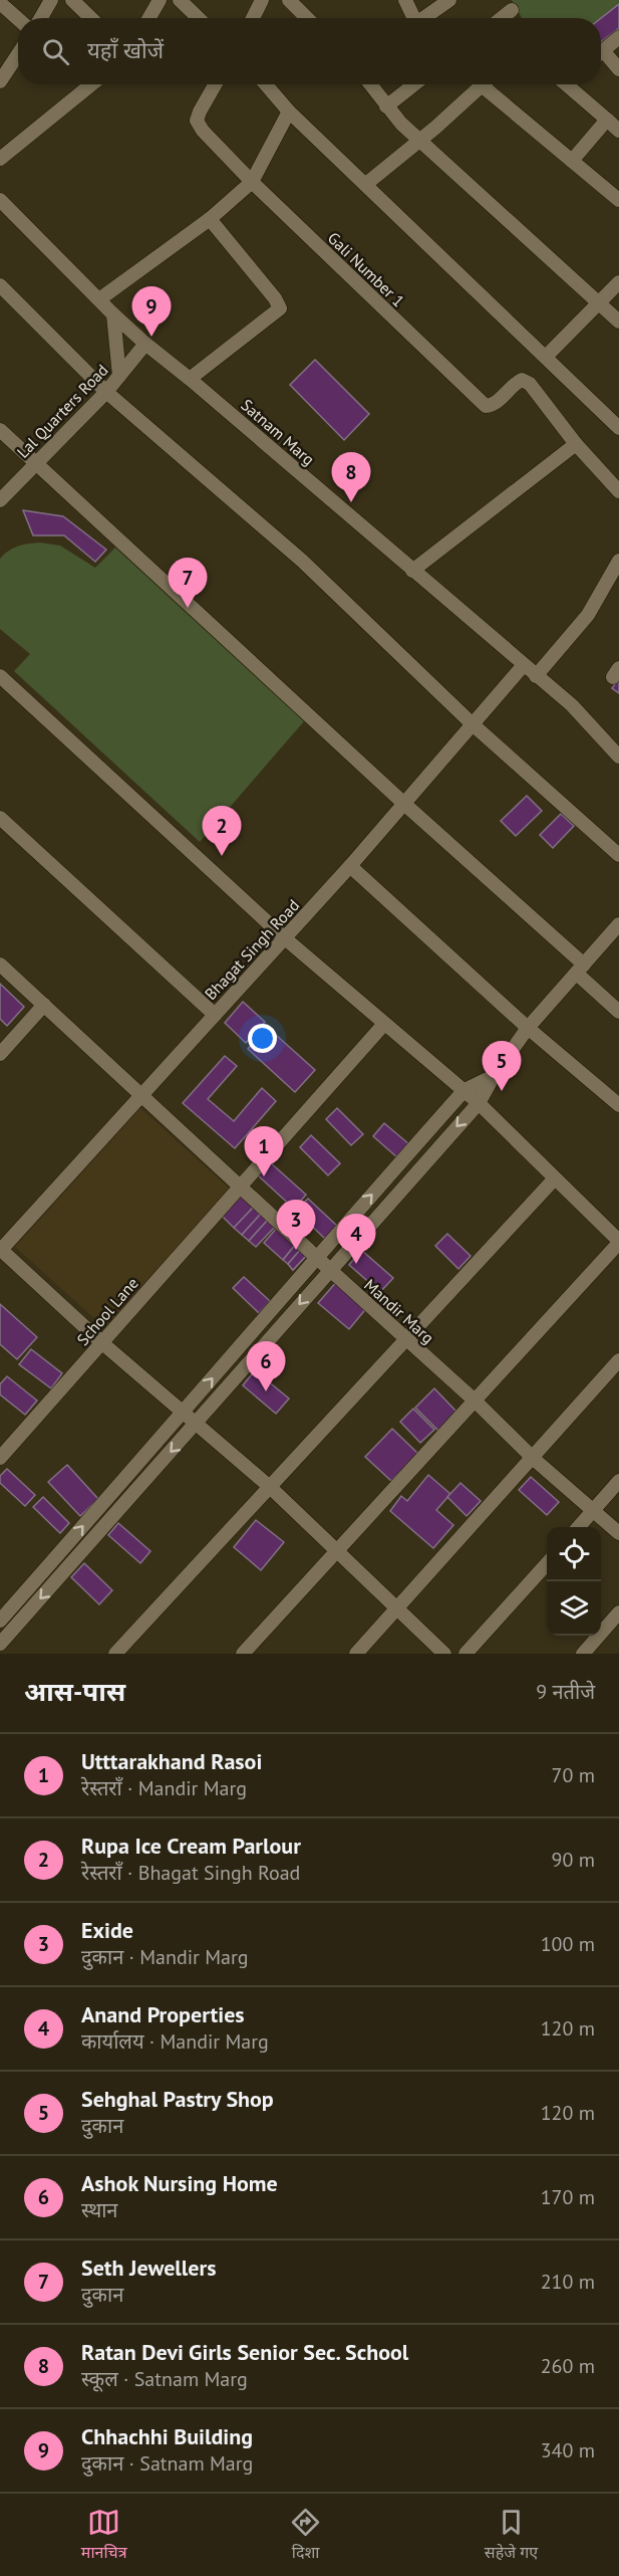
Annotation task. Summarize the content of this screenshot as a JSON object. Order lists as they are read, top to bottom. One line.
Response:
{"streets":{"street":["Gali Number 1","Lal Quarters Road","Satnam Marg","Bhagat Singh Road","School Lane","Mandir Marg"]},"crossings":[["Lal Quarters Road","Satnam Marg"],["Satnam Marg","Bhagat Singh Road"],["Bhagat Singh Road","Mandir Marg"],["School Lane","Mandir Marg"]],"page":{"search":"यहाँ खोजें","pins":["9","8","7","2","5","1","3","4","6"],"heading":["आस-पास","9 नतीजे"],"list":[{"mark":"1","name":"Utttarakhand Rasoi","note":"रेस्तराँ · Mandir Marg","value":"70 m"},{"mark":"2","name":"Rupa Ice Cream Parlour","note":"रेस्तराँ · Bhagat Singh Road","value":"90 m"},{"mark":"3","name":"Exide","note":"दुकान · Mandir Marg","value":"100 m"},{"mark":"4","name":"Anand Properties","note":"कार्यालय · Mandir Marg","value":"120 m"},{"mark":"5","name":"Sehghal Pastry Shop","note":"दुकान","value":"120 m"},{"mark":"6","name":"Ashok Nursing Home","note":"स्थान","value":"170 m"},{"mark":"7","name":"Seth Jewellers","note":"दुकान","value":"210 m"},{"mark":"8","name":"Ratan Devi Girls Senior Sec. School","note":"स्कूल · Satnam Marg","value":"260 m"},{"mark":"9","name":"Chhachhi Building","note":"दुकान · Satnam Marg","value":"340 m"}],"nav":["मानचित्र","दिशा","सहेजे गए"]}}
